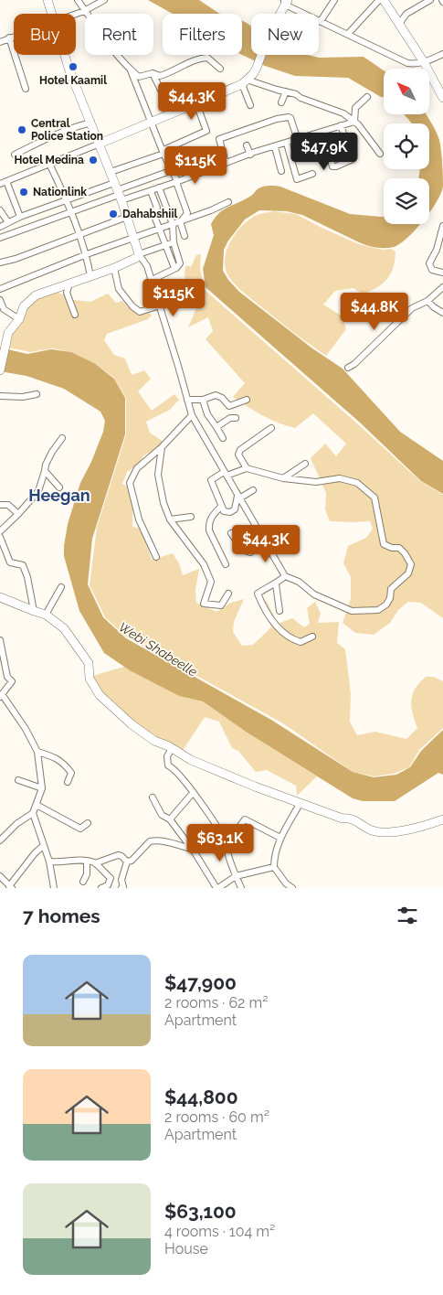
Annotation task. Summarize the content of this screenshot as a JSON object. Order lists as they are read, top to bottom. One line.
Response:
{"districts":["Heegan"],"water":["Webi Shabeelle"],"places":["Hotel Kaamil","Central Police Station","Hotel Medina","Nationlink","Dahabshiil"],"north":"top left","page":{"chip":["Buy","Rent","Filters","New"],"price":["$44.3K","$47.9K","$115K","$115K","$44.8K","$44.3K","$63.1K"],"heading":"7 homes","list":[{"name":"$47,900","note":"2 rooms · 62 m² · Apartment"},{"name":"$44,800","note":"2 rooms · 60 m² · Apartment"},{"name":"$63,100","note":"4 rooms · 104 m² · House"}]}}
